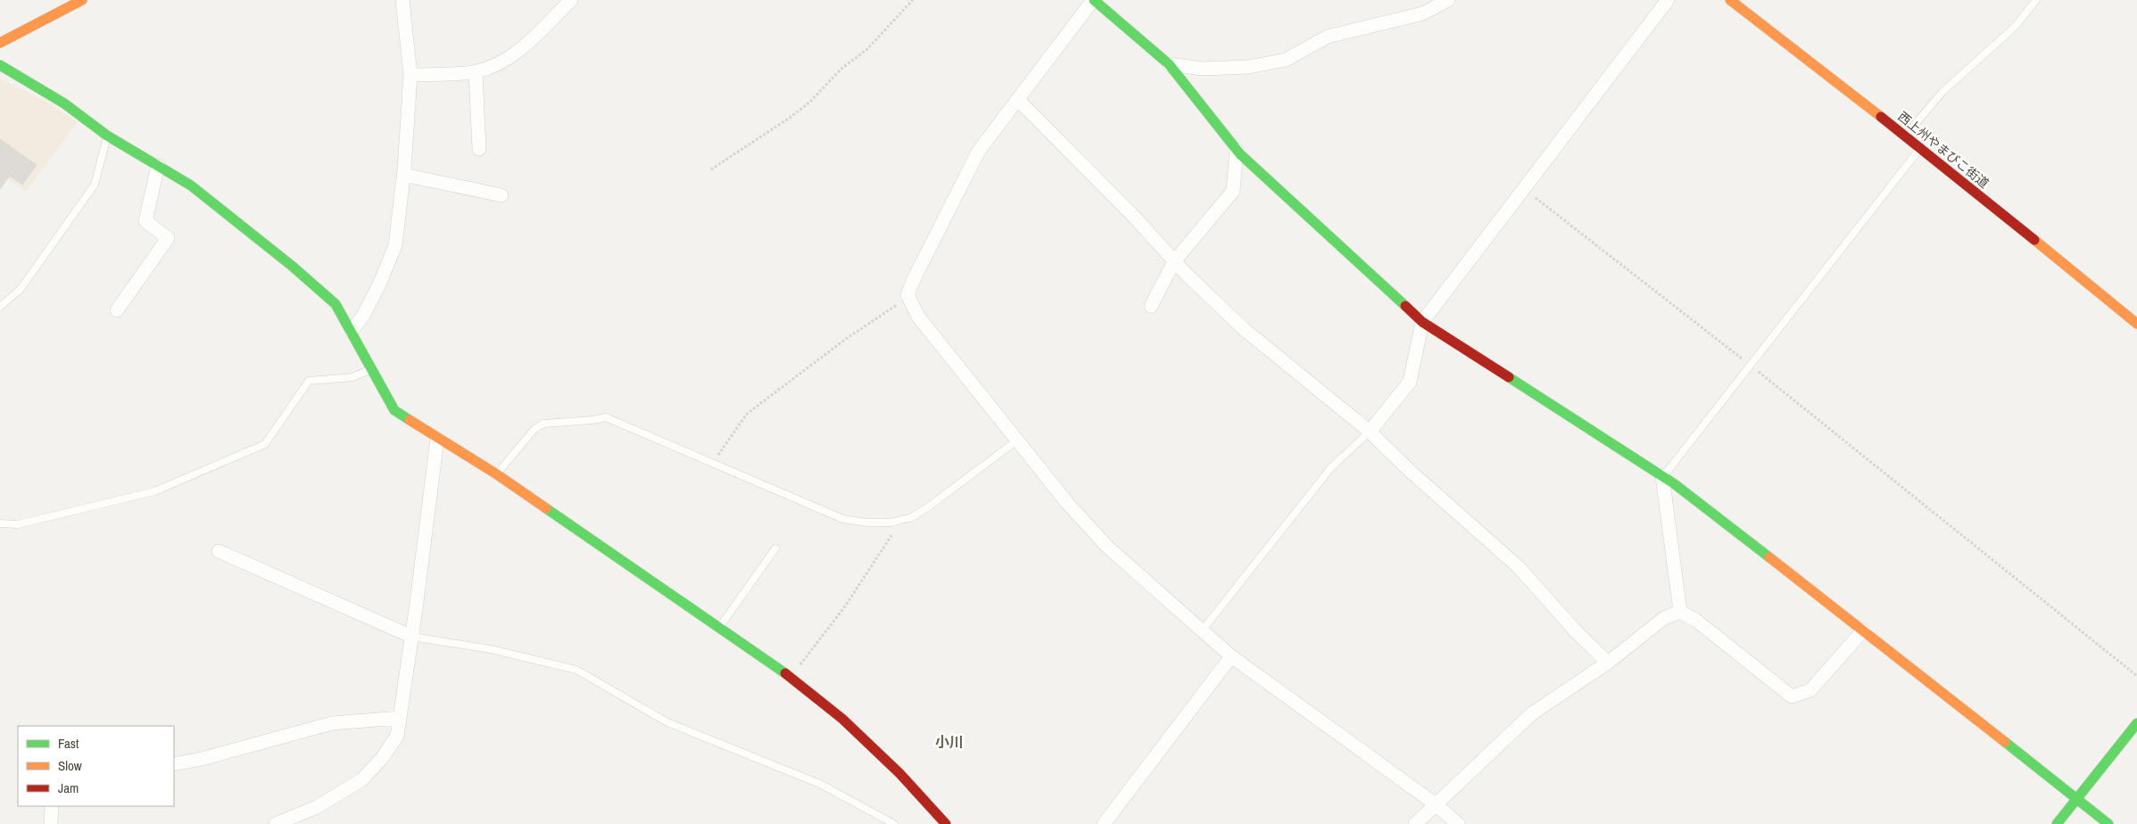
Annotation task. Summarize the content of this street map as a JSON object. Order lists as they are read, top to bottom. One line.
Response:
{"streets":{"main road":["西上州やまびこ街道"]},"districts":["小川"],"legend":["Fast","Slow","Jam"]}
